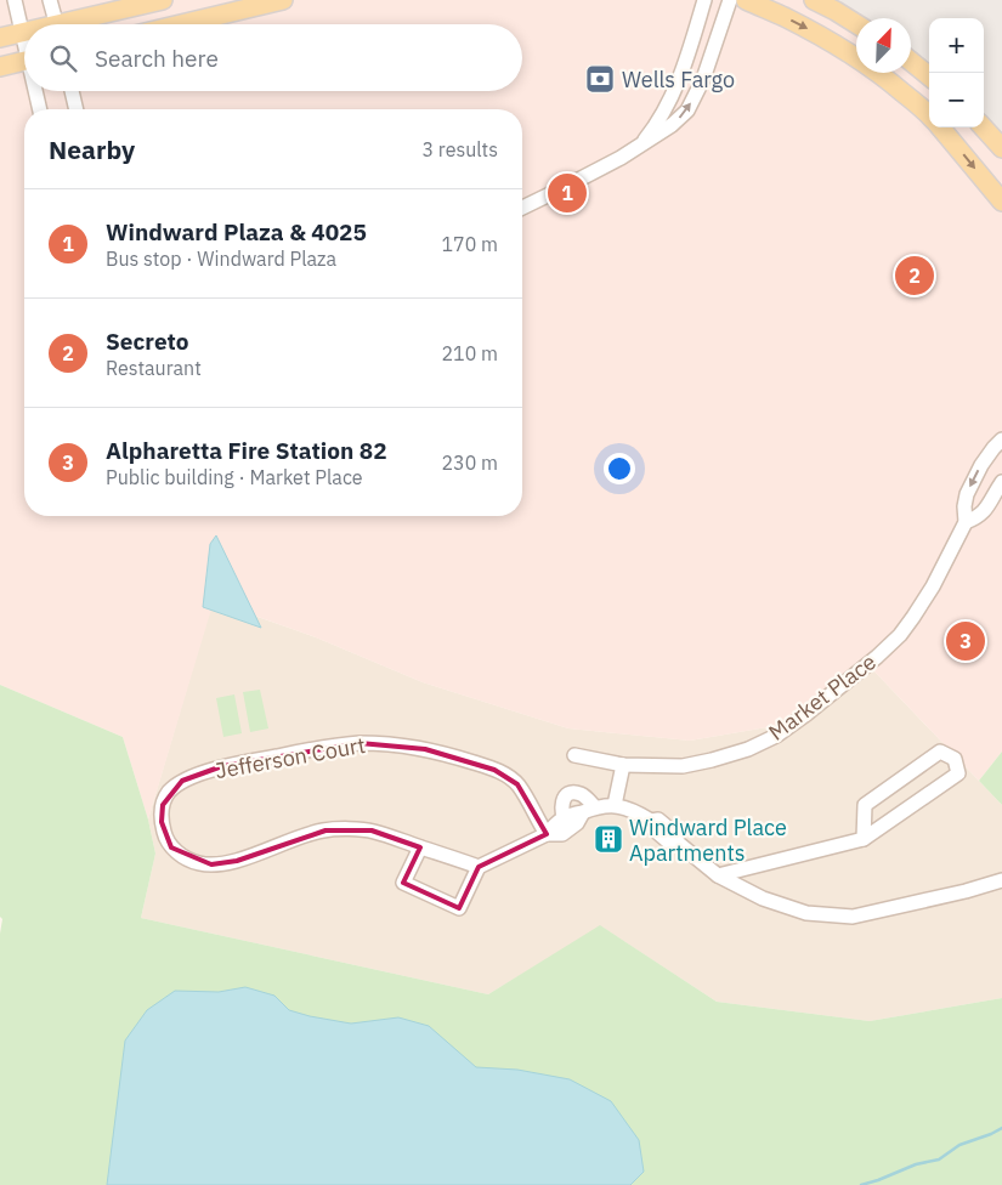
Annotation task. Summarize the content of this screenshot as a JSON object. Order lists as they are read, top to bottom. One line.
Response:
{"streets":{"street":["Market Place","Jefferson Court"]},"places":{"bank":["Wells Fargo"],"building":["Windward Place Apartments"]},"north":"top right","page":{"map_buttons":["+","−"],"search":"Search here","heading":["Nearby","3 results"],"pins":["1","2","3"],"list":[{"mark":"1","name":"Windward Plaza & 4025","note":"Bus stop · Windward Plaza","value":"170 m"},{"mark":"2","name":"Secreto","note":"Restaurant","value":"210 m"},{"mark":"3","name":"Alpharetta Fire Station 82","note":"Public building · Market Place","value":"230 m"}]}}
